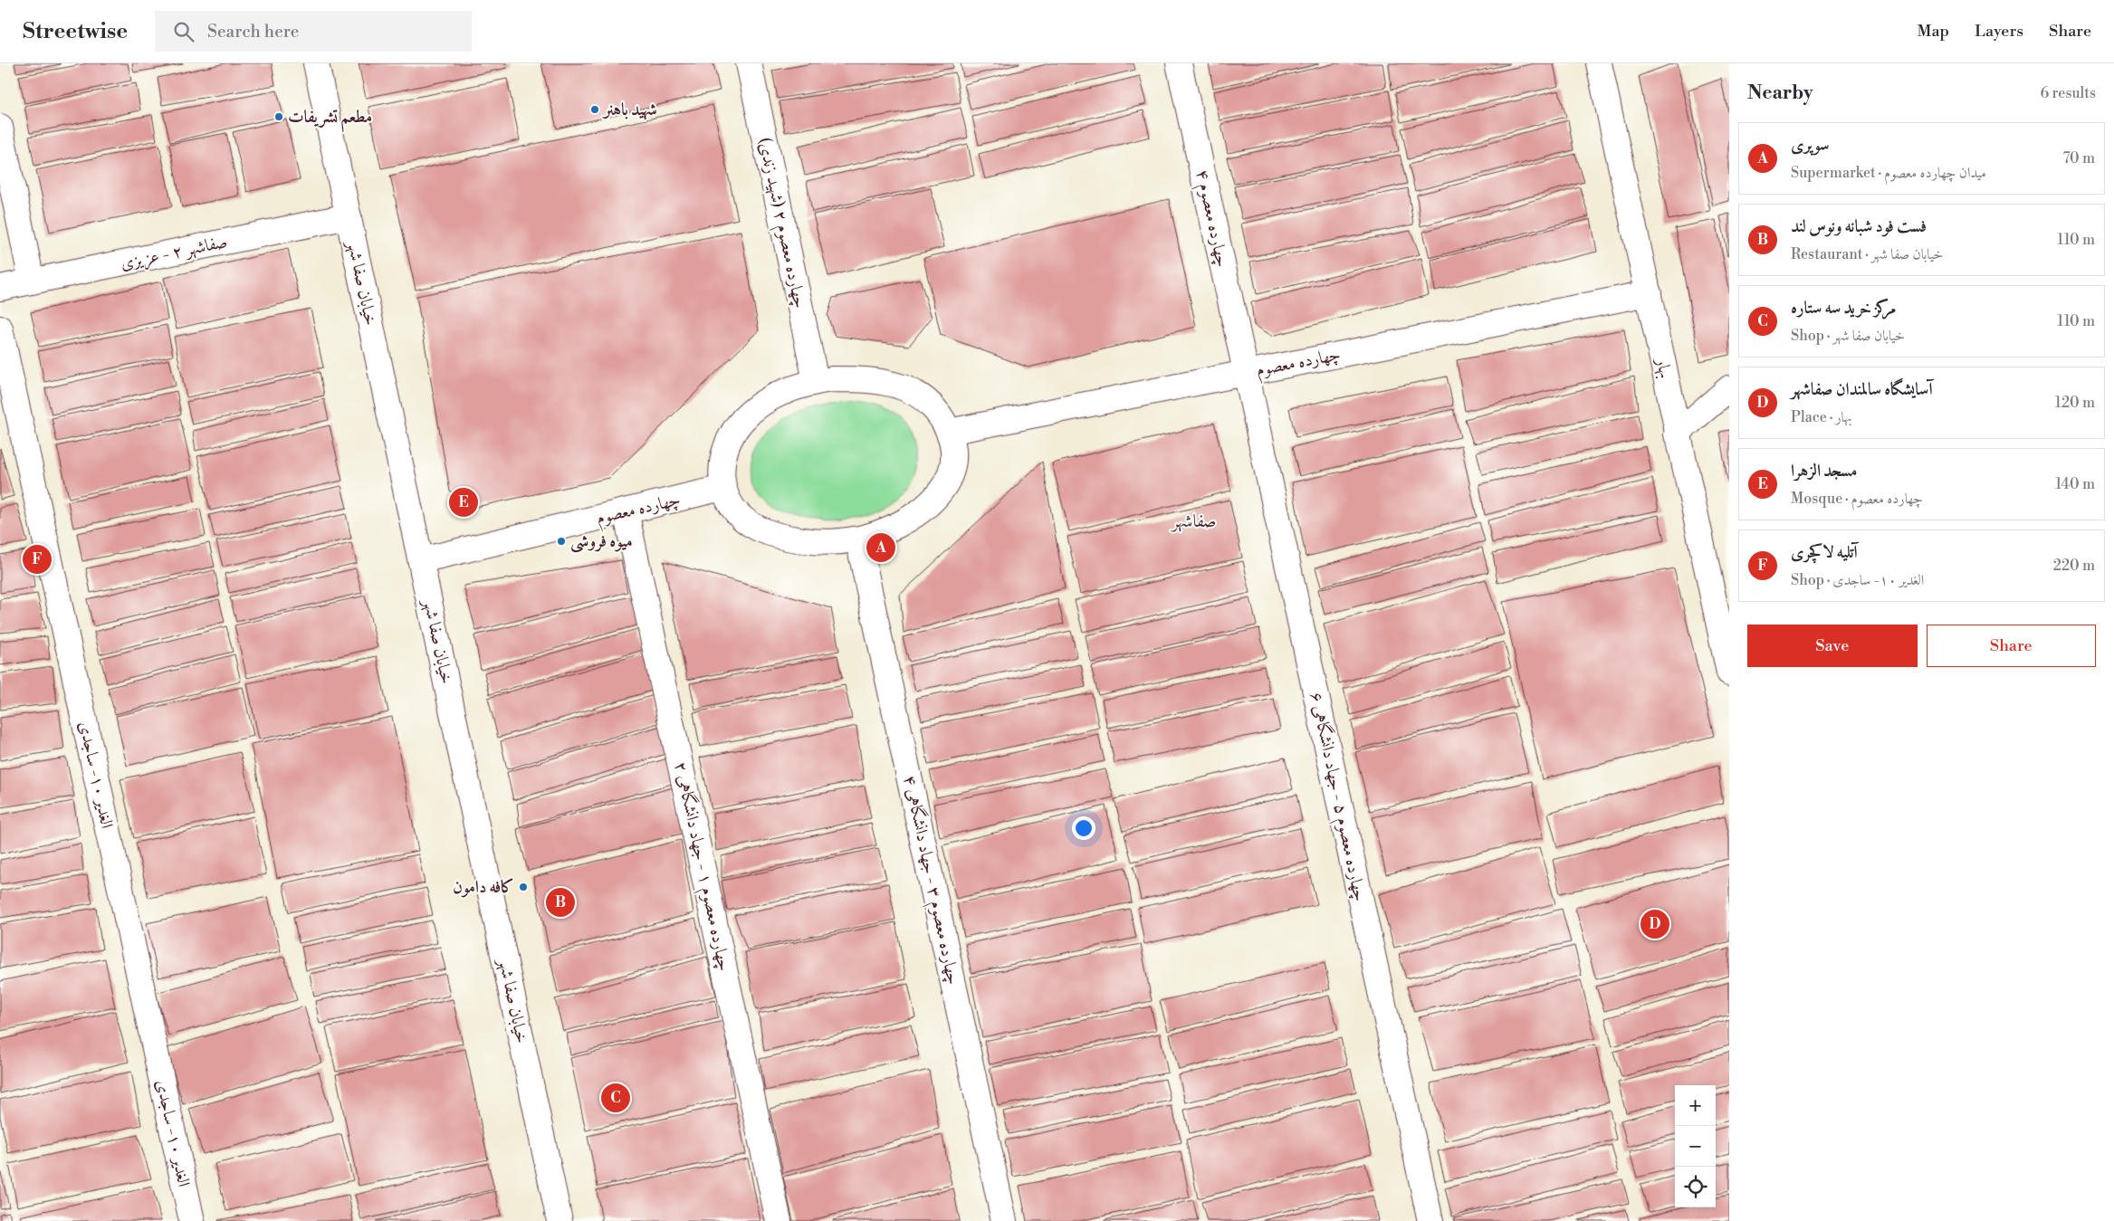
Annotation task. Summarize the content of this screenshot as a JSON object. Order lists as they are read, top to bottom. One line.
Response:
{"streets":{"street":["چهارده معصوم ۴","چهارده معصوم ۲ (شهید زندی)","صفاشهر ۲ - عزیزی","خیابان صفا شهر","چهارده معصوم","بهار","الغدیر ۱۰- ساجدی","چهارده معصوم ۵ - جهاد دانشگاهی ۶","چهارده معصوم ۱ - جهاد دانشگاهی ۲","چهارده معصوم ۳ - جهاد دانشگاهی ۴"]},"crossings":[["چهارده معصوم ۴","چهارده معصوم"],["چهارده معصوم ۴","چهارده معصوم ۵ - جهاد دانشگاهی ۶"],["صفاشهر ۲ - عزیزی","خیابان صفا شهر"],["خیابان صفا شهر","چهارده معصوم"],["چهارده معصوم","بهار"],["چهارده معصوم","چهارده معصوم ۵ - جهاد دانشگاهی ۶"],["چهارده معصوم","چهارده معصوم ۱ - جهاد دانشگاهی ۲"]],"districts":["صفاشهر"],"places":["شهید باهنر","مطعم تشريفات","میوه فروشی","کافه دامون"],"page":{"header":"Streetwise","search":"Search here","nav":["Map","Layers","Share"],"heading":["Nearby","6 results"],"list":[{"mark":"A","name":"سوپری","note":"Supermarket · میدان چهارده معصوم","value":"70 m"},{"mark":"B","name":"فست فود شبانه ونوس لند","note":"Restaurant · خیابان صفا شهر","value":"110 m"},{"mark":"C","name":"مرکز خرید سه ستاره","note":"Shop · خیابان صفا شهر","value":"110 m"},{"mark":"D","name":"آسایشگاه سالمندان صفاشهر","note":"Place · بهار","value":"120 m"},{"mark":"E","name":"مسجد الزهرا","note":"Mosque · چهارده معصوم","value":"140 m"},{"mark":"F","name":"آتلیه لاکچری","note":"Shop · الغدیر ۱۰- ساجدی","value":"220 m"}],"pins":["E","A","F","B","D","C"],"buttons":["Save","Share"],"map_buttons":["+","−"]}}
